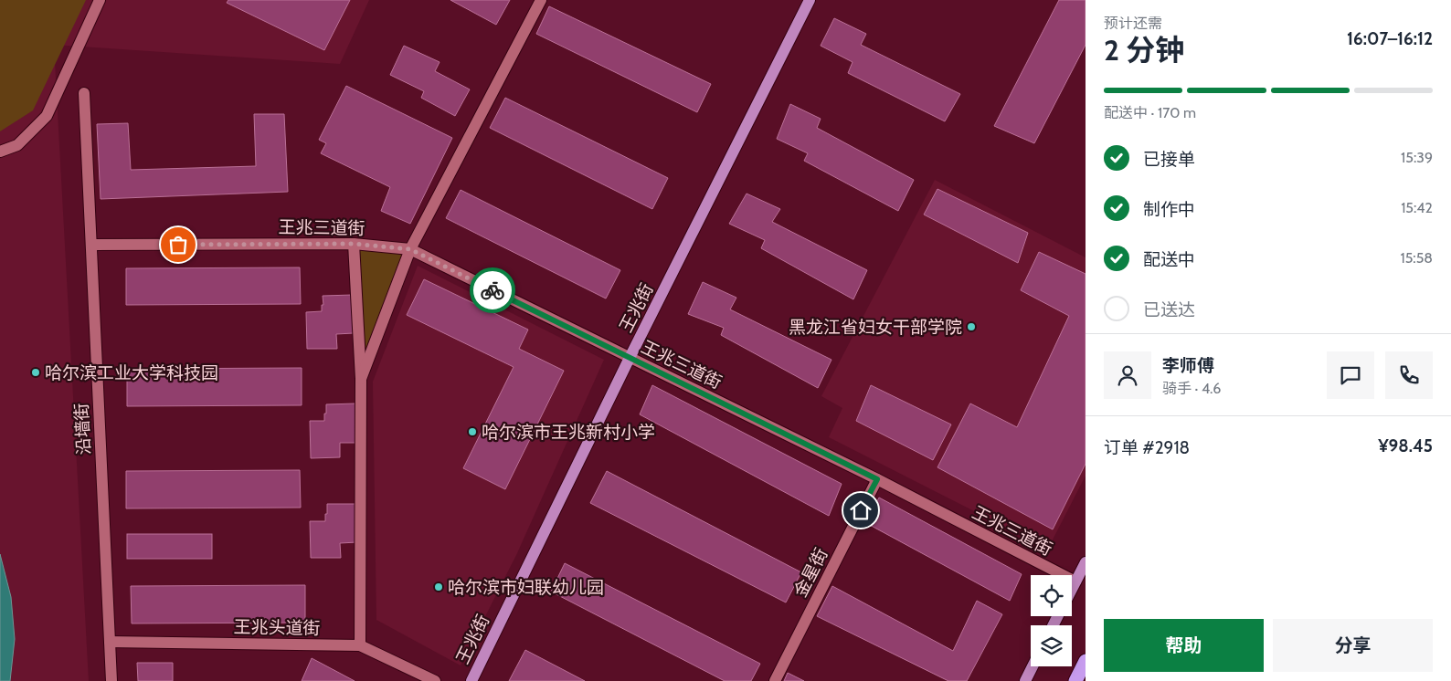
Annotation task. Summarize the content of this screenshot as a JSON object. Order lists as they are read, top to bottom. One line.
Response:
{"streets":{"main road":["王兆街"],"street":["王兆三道街","沿墙街","金星街","王兆头道街"]},"crossings":[["王兆三道街","王兆街"],["王兆三道街","沿墙街"],["王兆三道街","金星街"],["沿墙街","王兆头道街"]],"places":["黑龙江省妇女干部学院","哈尔滨工业大学科技园","哈尔滨市王兆新村小学","哈尔滨市妇联幼儿园"],"page":{"heading":["2 分钟","预计还需","16:07–16:12"],"panel":["李师傅","骑手 · 4.6","订单 #2918","¥98.45"],"bar":"配送中 · 170 m","list":[["已接单","15:39"],["制作中","15:42"],["配送中","15:58"],"已送达"],"buttons":["帮助","分享"]}}
